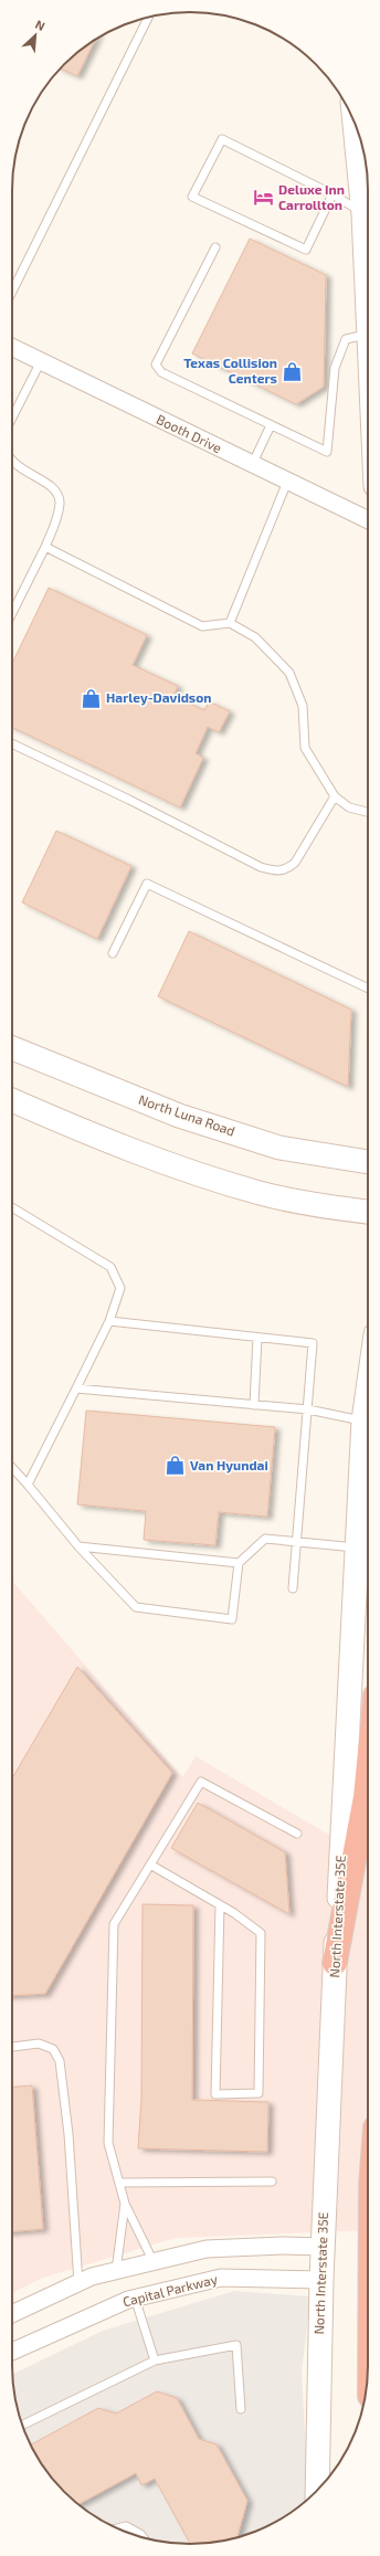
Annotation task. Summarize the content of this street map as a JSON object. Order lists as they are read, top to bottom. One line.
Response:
{"streets":{"main road":["North Luna Road","North Interstate 35E"],"street":["Booth Drive","Capital Parkway"]},"crossings":[["North Interstate 35E","Capital Parkway"]],"places":{"hotel":["Deluxe Inn Carrollton"],"shop":["Texas Collision Centers","Harley-Davidson","Van Hyundai"]},"north":"top right"}
